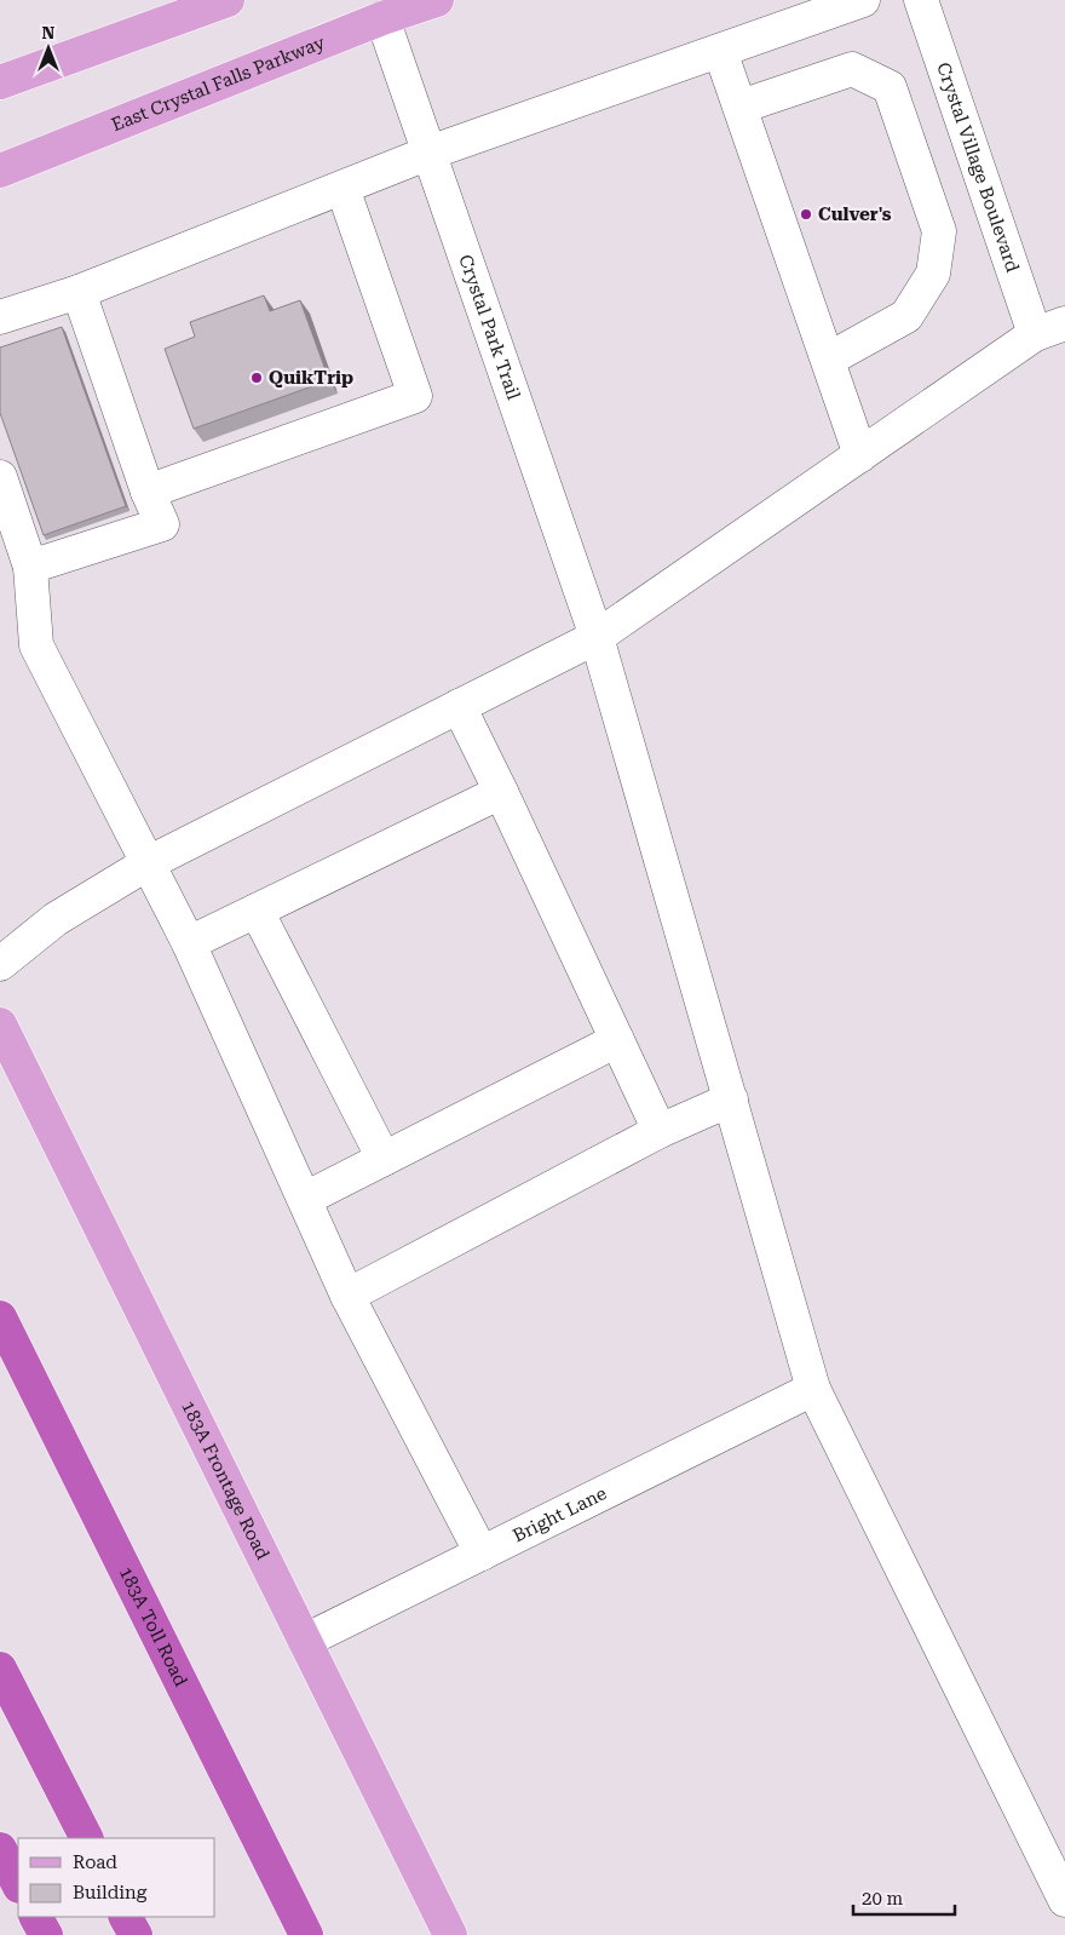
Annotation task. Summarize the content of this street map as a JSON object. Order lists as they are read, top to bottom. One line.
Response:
{"streets":{"highway":["183A Toll Road"],"main road":["East Crystal Falls Parkway","183A Frontage Road"],"street":["Crystal Village Boulevard","Crystal Park Trail","Bright Lane"]},"crossings":[["East Crystal Falls Parkway","Crystal Park Trail"],["Crystal Park Trail","Bright Lane"],["183A Frontage Road","Bright Lane"]],"places":["Culver's","QuikTrip"],"legend":["Road","Building"],"scale_bar":"20 m","north":"top"}
